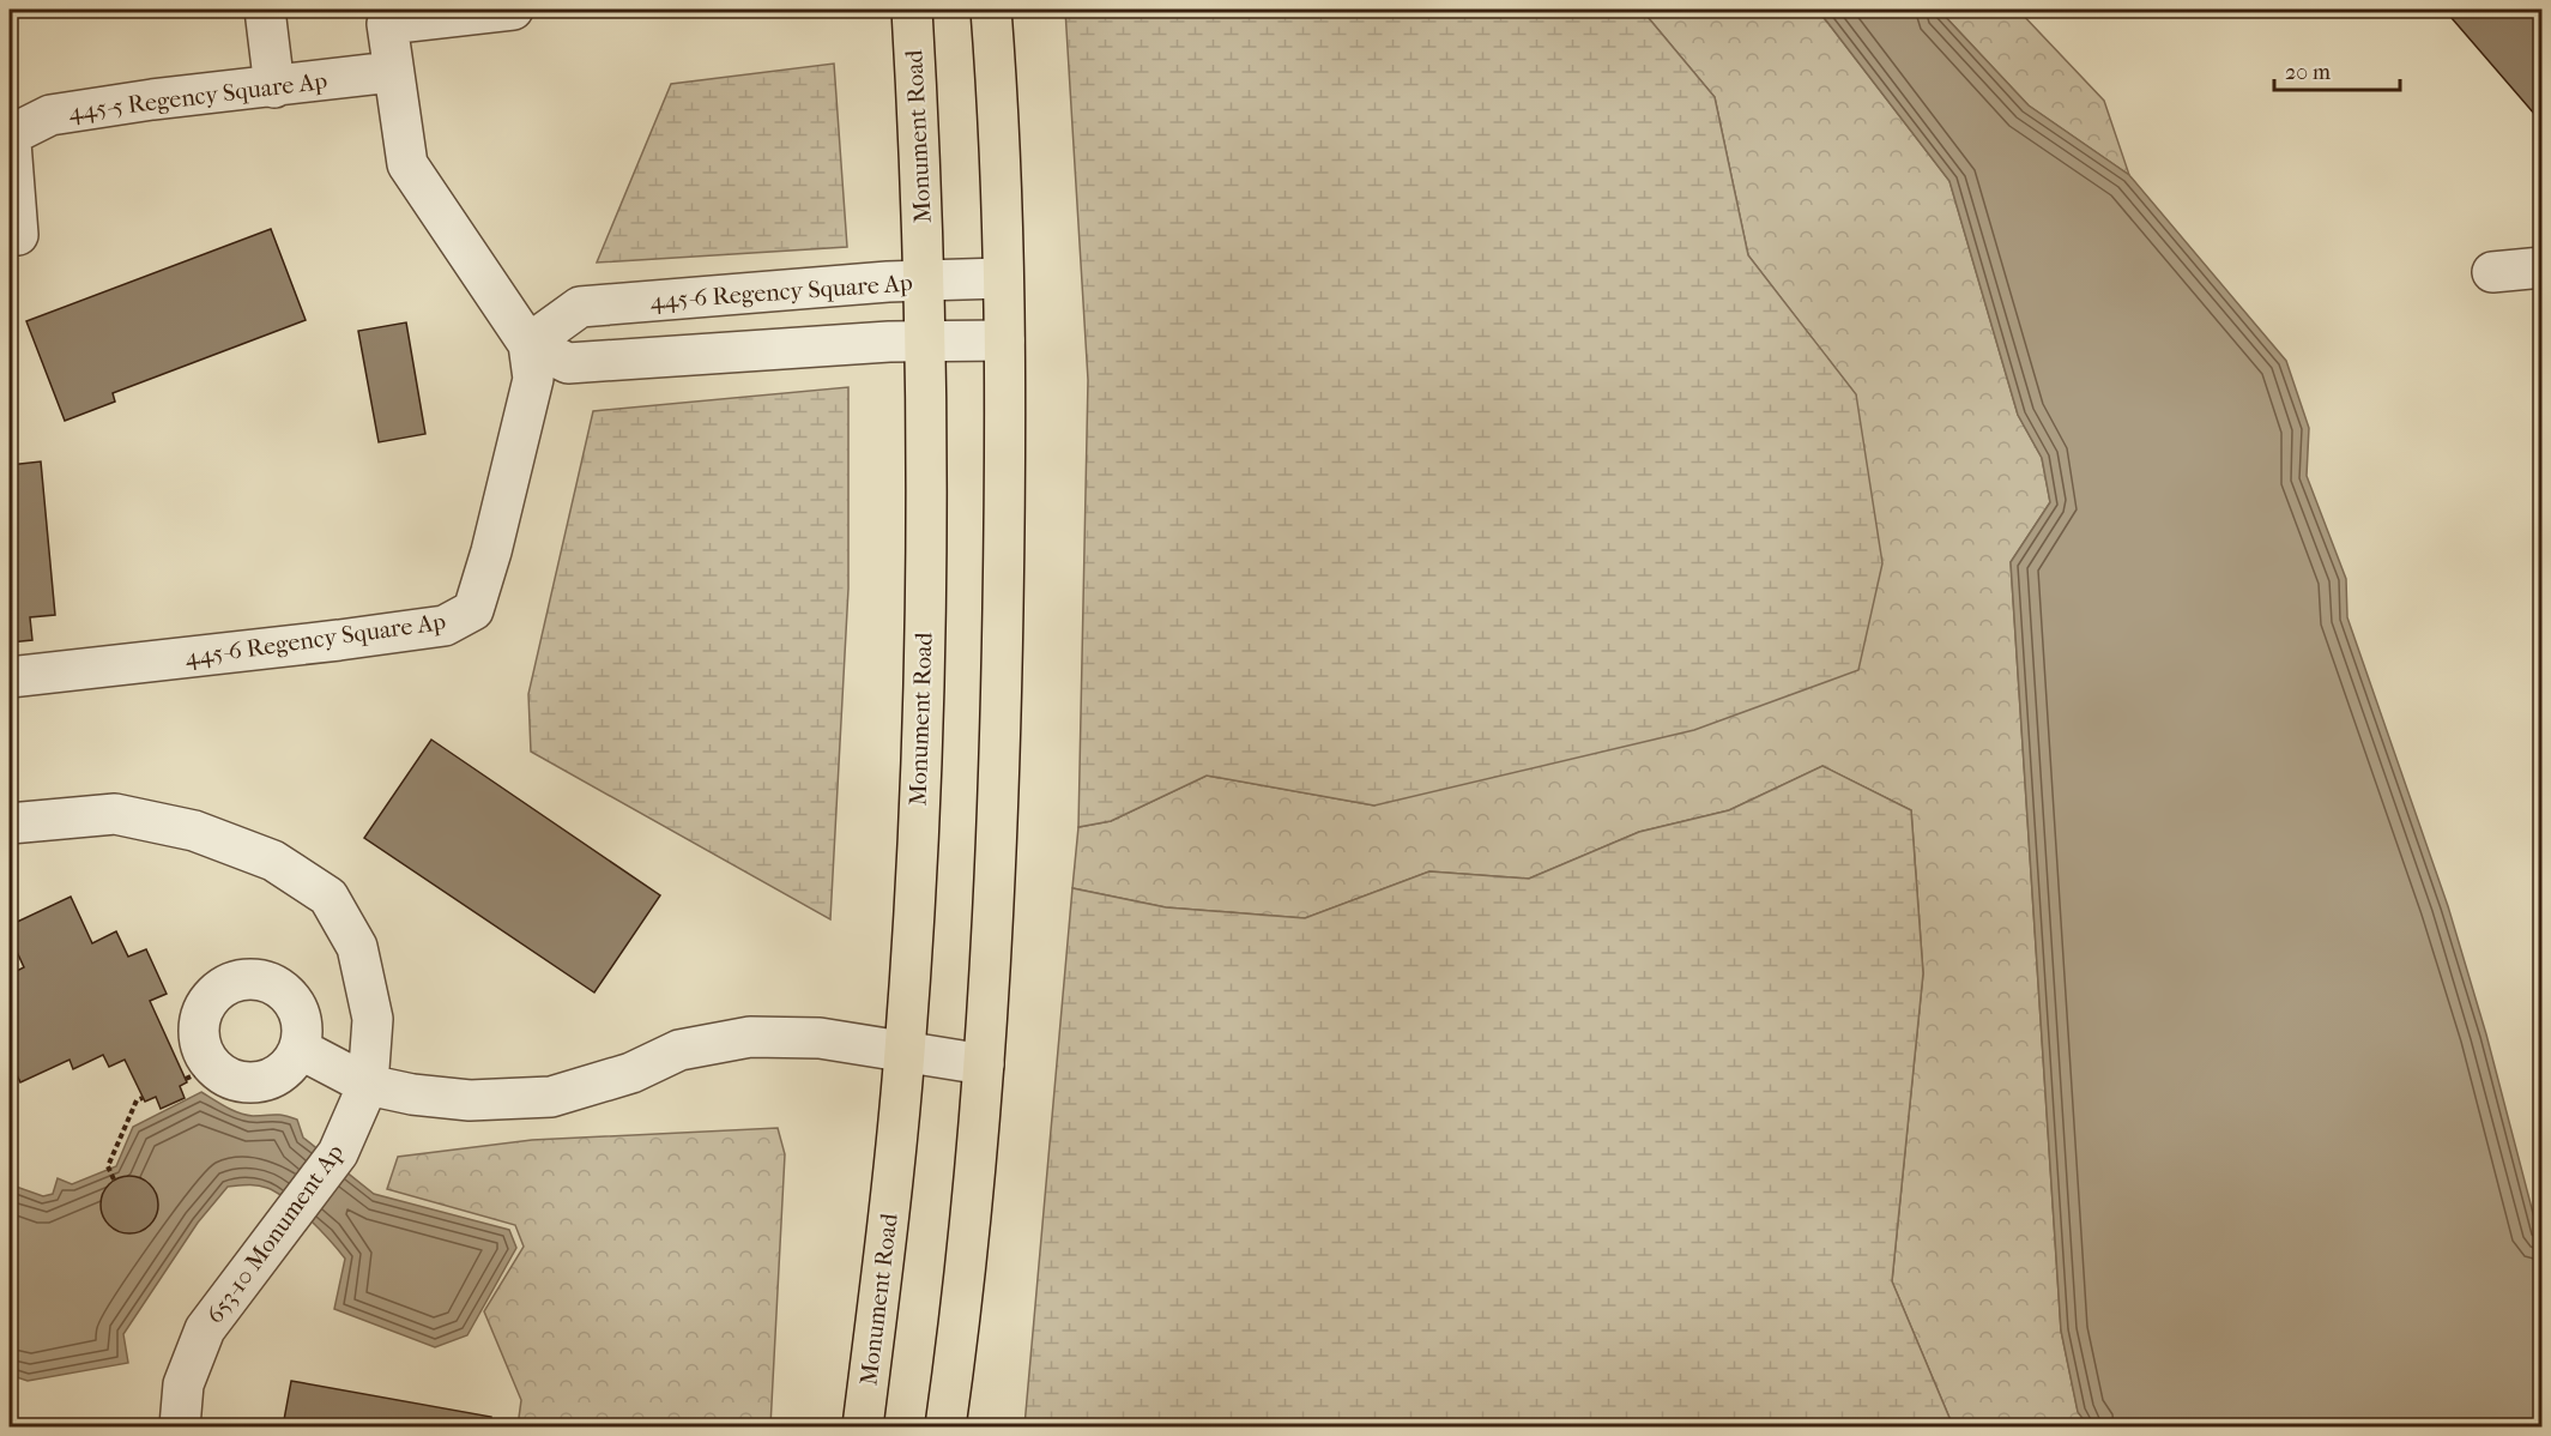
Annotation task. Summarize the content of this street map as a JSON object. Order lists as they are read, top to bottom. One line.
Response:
{"streets":{"main road":["Monument Road"],"street":["445-5 Regency Square Ap","445-6 Regency Square Ap","653-10 Monument Ap"]},"crossings":[["Monument Road","445-6 Regency Square Ap"]],"scale_bar":"20 m"}
